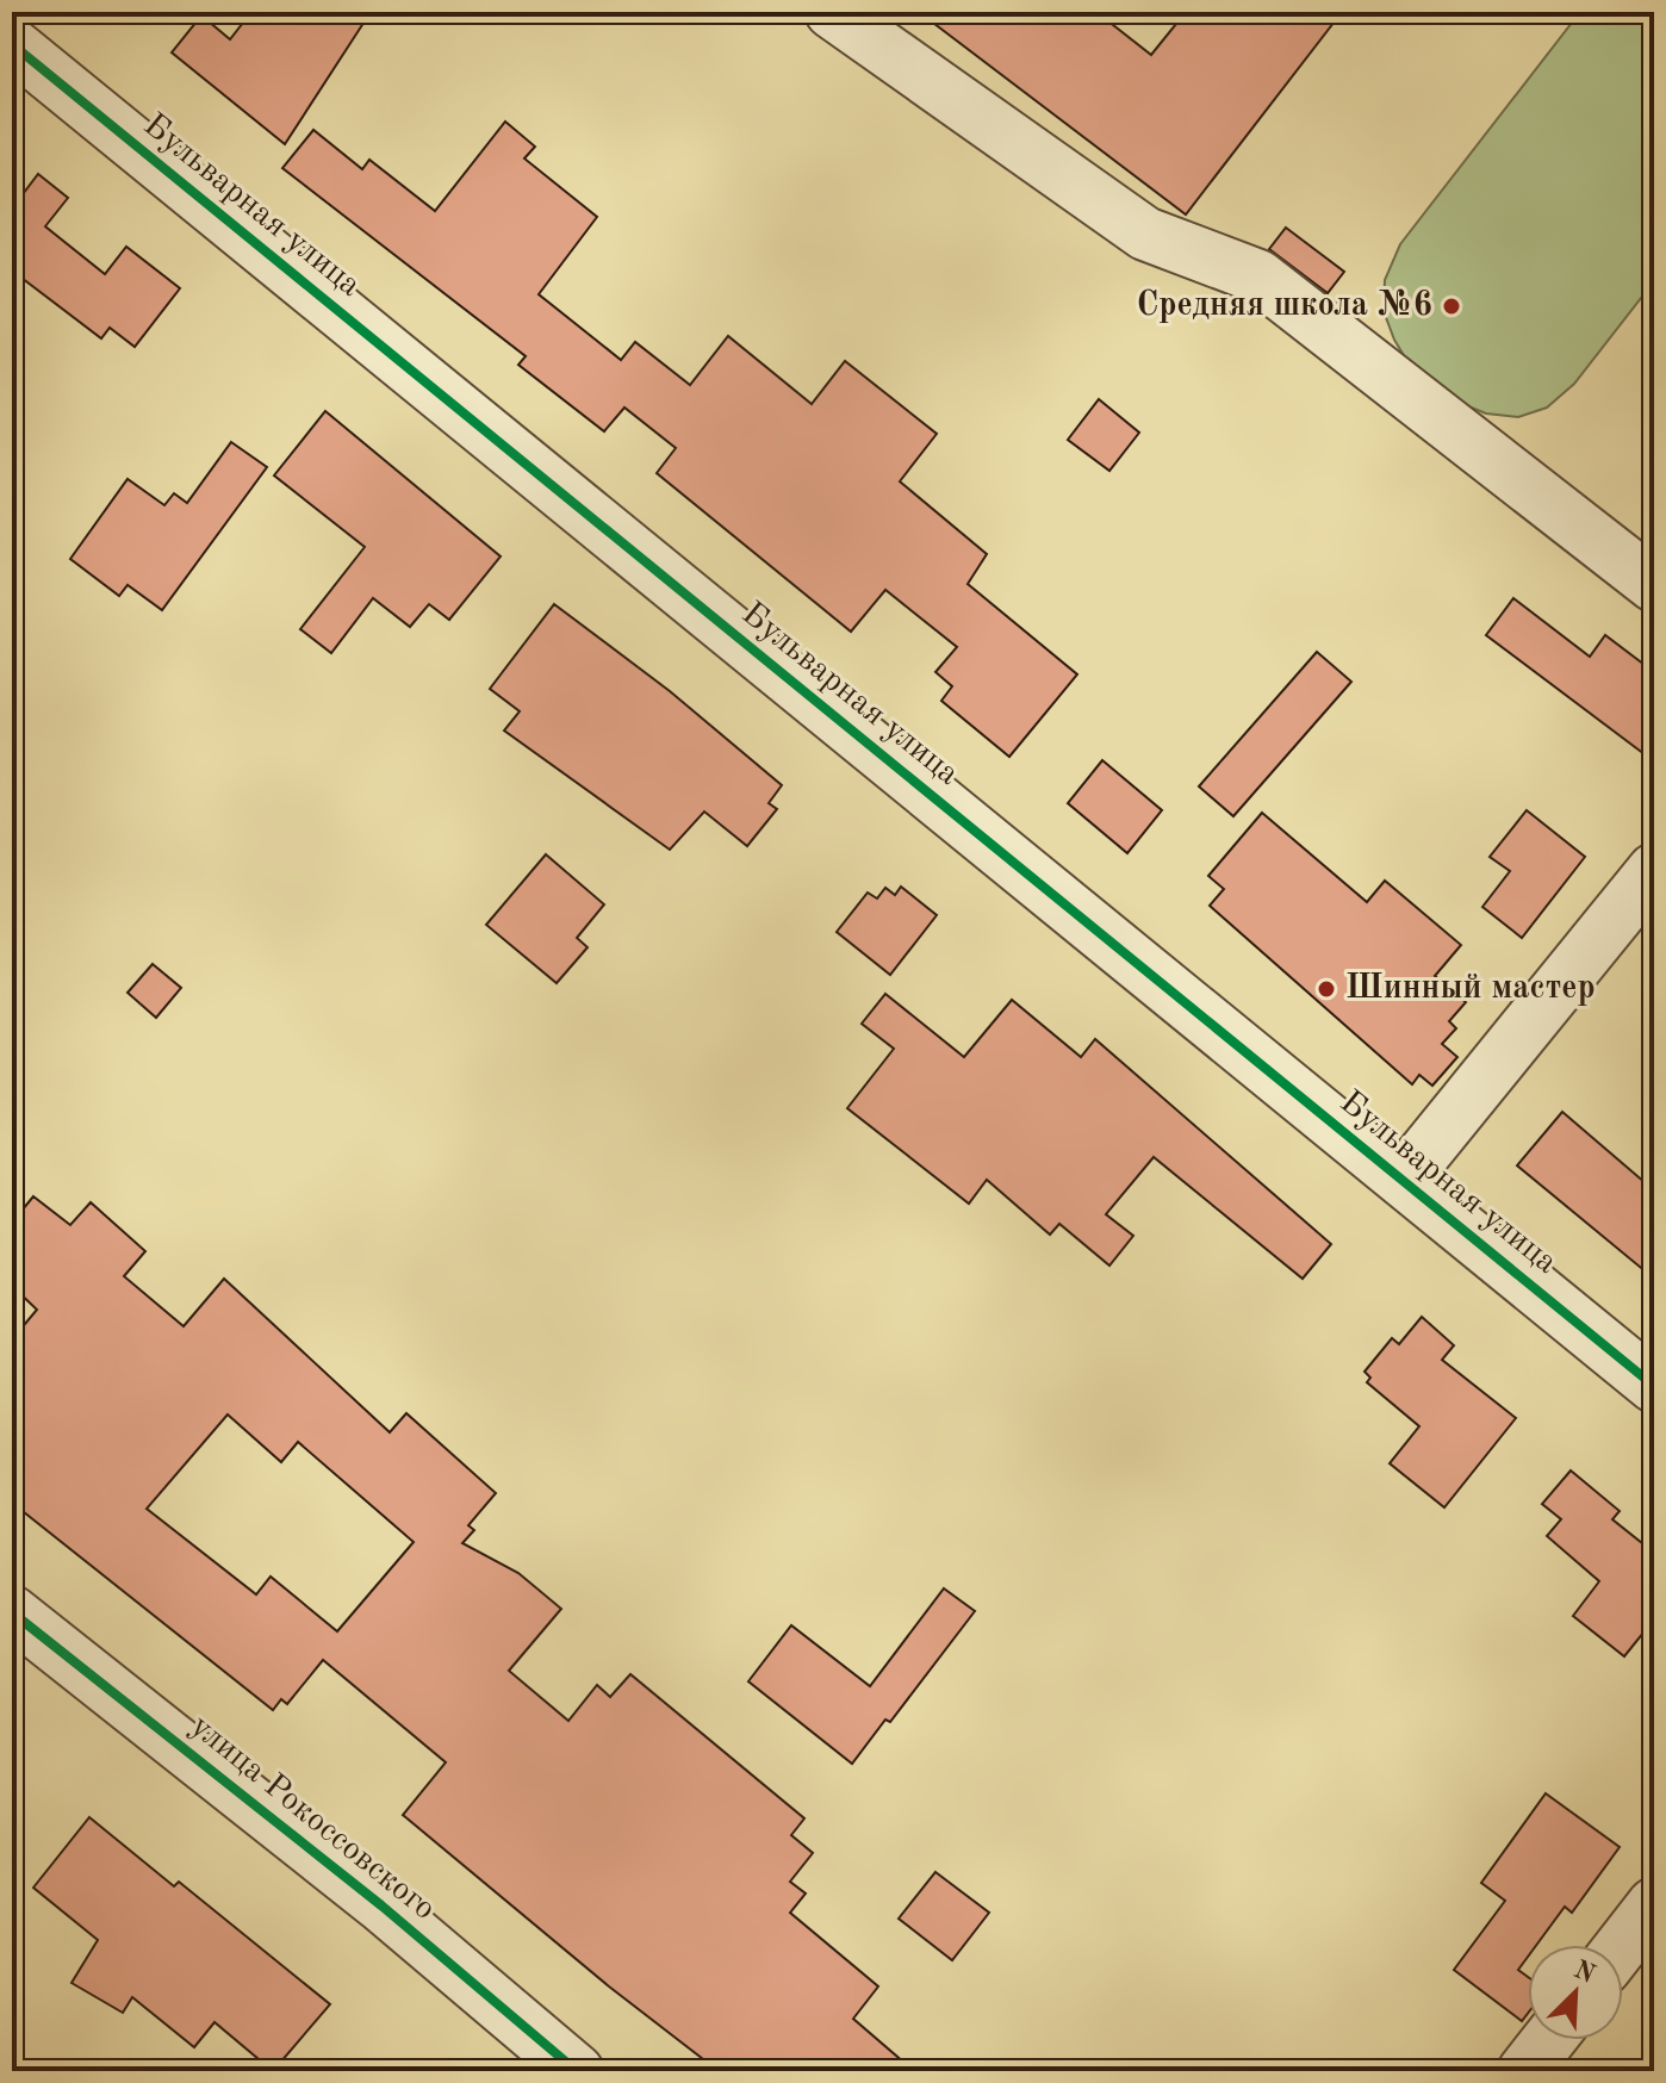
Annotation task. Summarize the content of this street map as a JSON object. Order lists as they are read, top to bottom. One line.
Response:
{"streets":{"street":["Бульварная улица","улица Рокоссовского"]},"places":["Средняя школа №6","Шинный мастер"],"north":"top right"}
